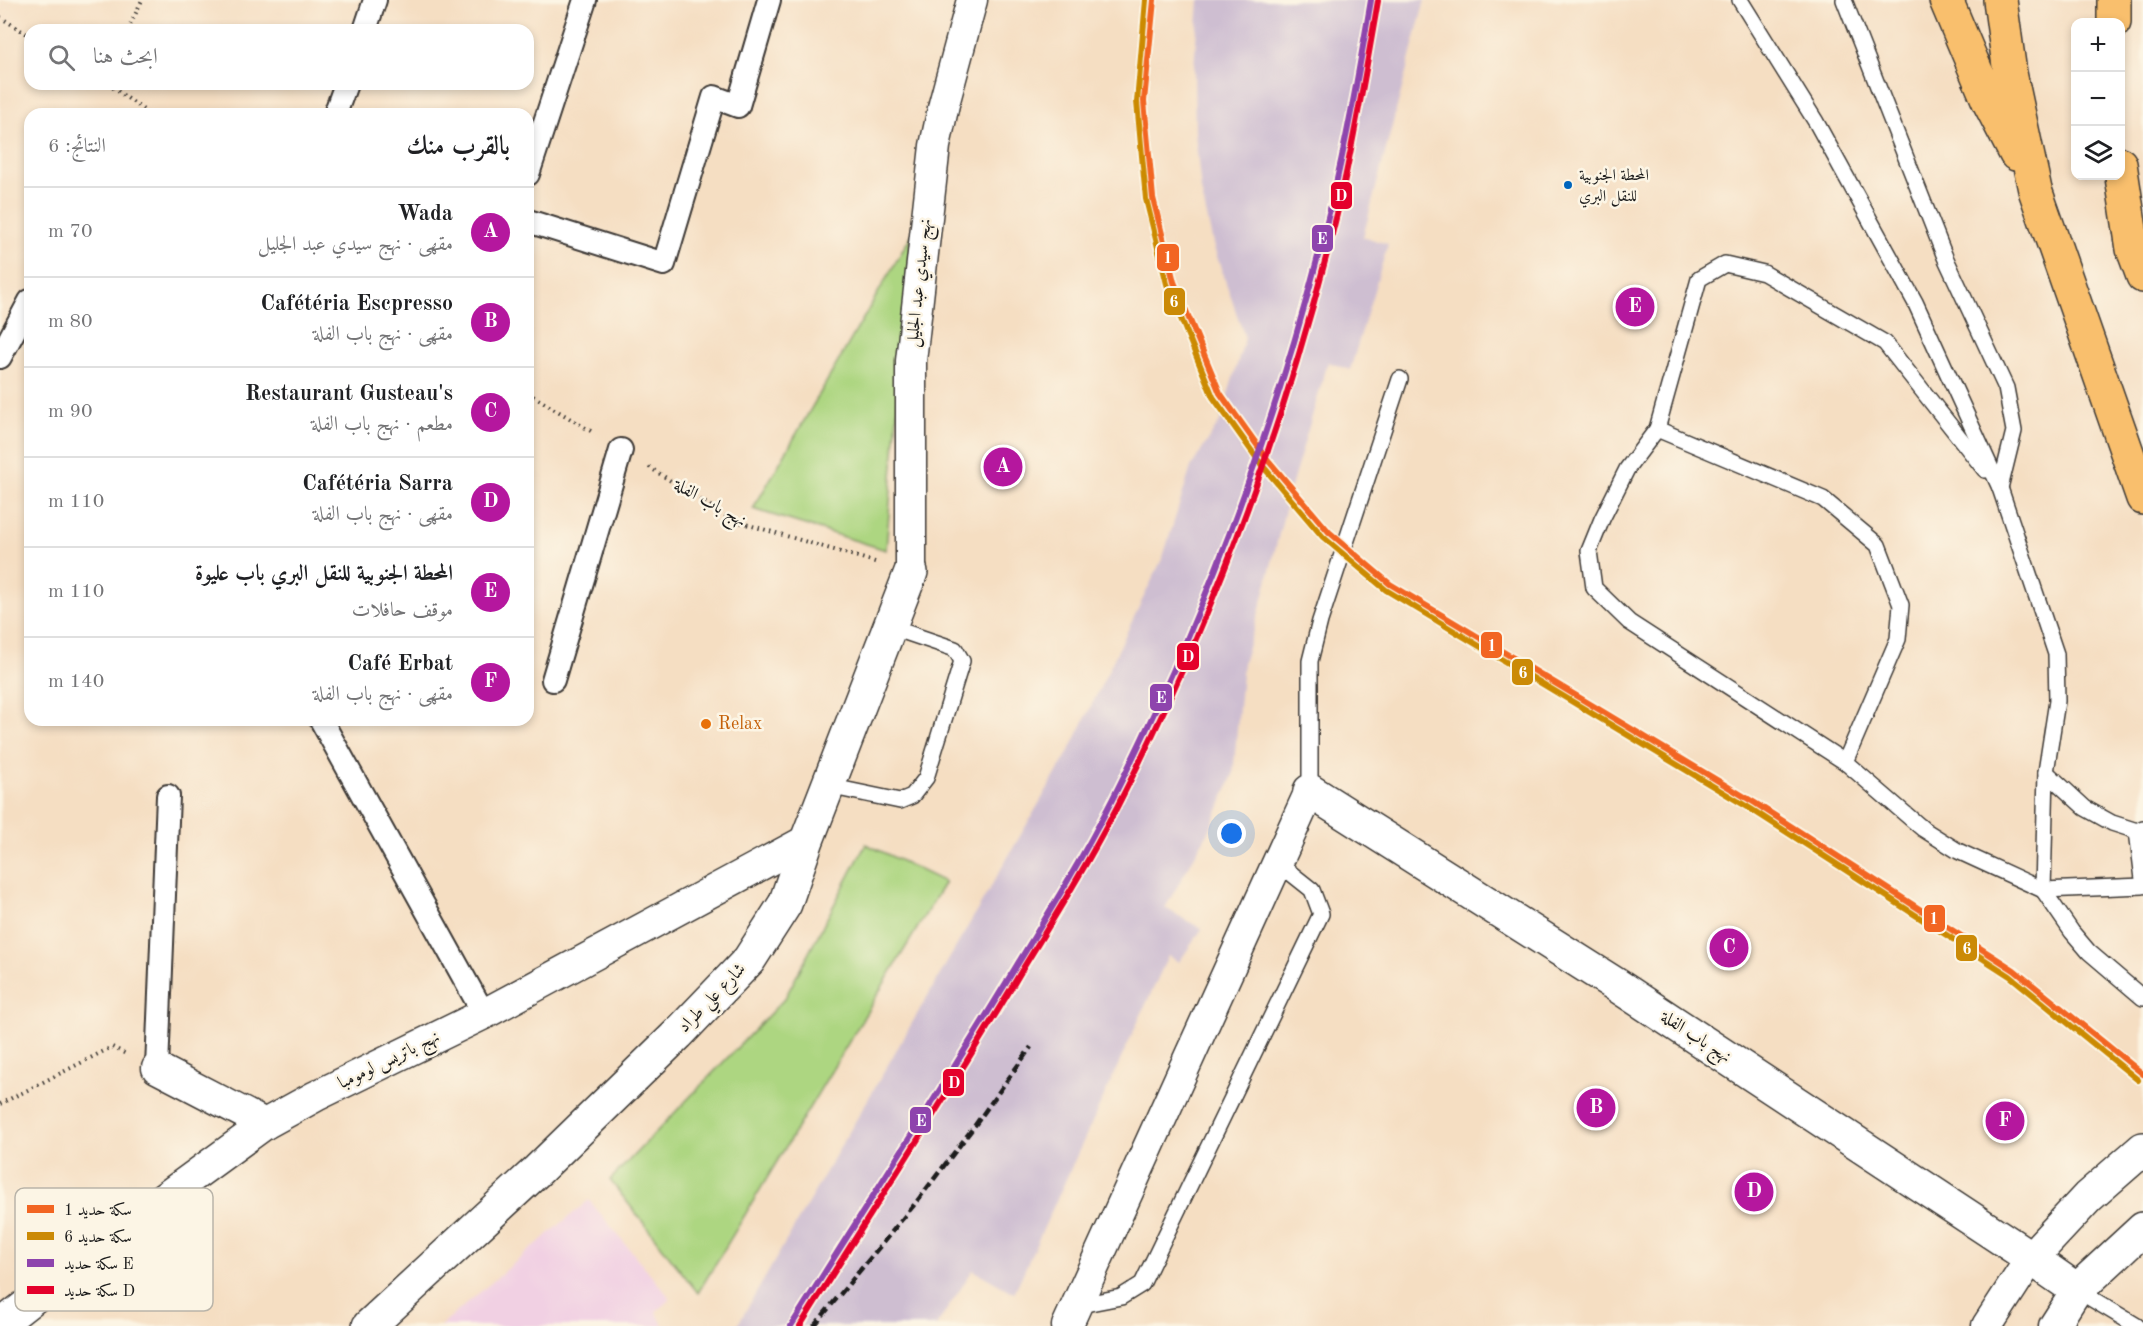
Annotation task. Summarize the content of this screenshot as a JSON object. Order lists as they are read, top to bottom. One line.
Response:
{"streets":{"street":["نهج سيدي عبد الجليل","نهج باب الفلة","شارع علي طراد","نهج باتريس لومومبا"]},"crossings":[["نهج سيدي عبد الجليل","نهج باب الفلة"],["نهج سيدي عبد الجليل","شارع علي طراد"],["نهج باب الفلة","شارع علي طراد"],["شارع علي طراد","نهج باتريس لومومبا"]],"places":["المحطة الجنوبية للنقل البري","Relax"],"lines":["rail line 1","rail line 6","rail line E","rail line D"],"legend":["سكة حديد 1","سكة حديد 6","سكة حديد E","سكة حديد D"],"page":{"map_buttons":["+","−"],"search":"ابحث هنا","heading":["بالقرب منك","النتائج: 6"],"list":[{"mark":"A","name":"Wada","note":"مقهى · نهج سيدي عبد الجليل","value":"70 m"},{"mark":"B","name":"Cafétéria Escpresso","note":"مقهى · نهج باب الفلة","value":"80 m"},{"mark":"C","name":"Restaurant Gusteau's","note":"مطعم · نهج باب الفلة","value":"90 m"},{"mark":"D","name":"Cafétéria Sarra","note":"مقهى · نهج باب الفلة","value":"110 m"},{"mark":"E","name":"المحطة الجنوبية للنقل البري باب عليوة","note":"موقف حافلات","value":"110 m"},{"mark":"F","name":"Café Erbat","note":"مقهى · نهج باب الفلة","value":"140 m"}],"pins":["E","A","C","B","F","D"]}}
